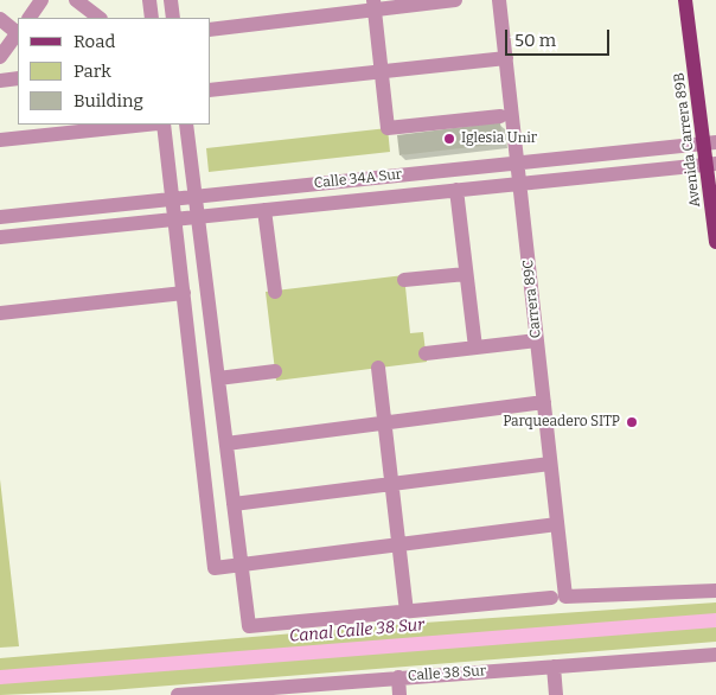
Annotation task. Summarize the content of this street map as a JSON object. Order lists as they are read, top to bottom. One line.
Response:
{"streets":{"main road":["Avenida Carrera 89B"],"street":["Calle 34A Sur","Carrera 89C","Calle 38 Sur"]},"crossings":[["Avenida Carrera 89B","Calle 34A Sur"],["Calle 34A Sur","Carrera 89C"]],"water":["Canal Calle 38 Sur"],"places":["Iglesia Unir","Parqueadero SITP"],"legend":["Road","Park","Building"],"scale_bar":"50 m"}
